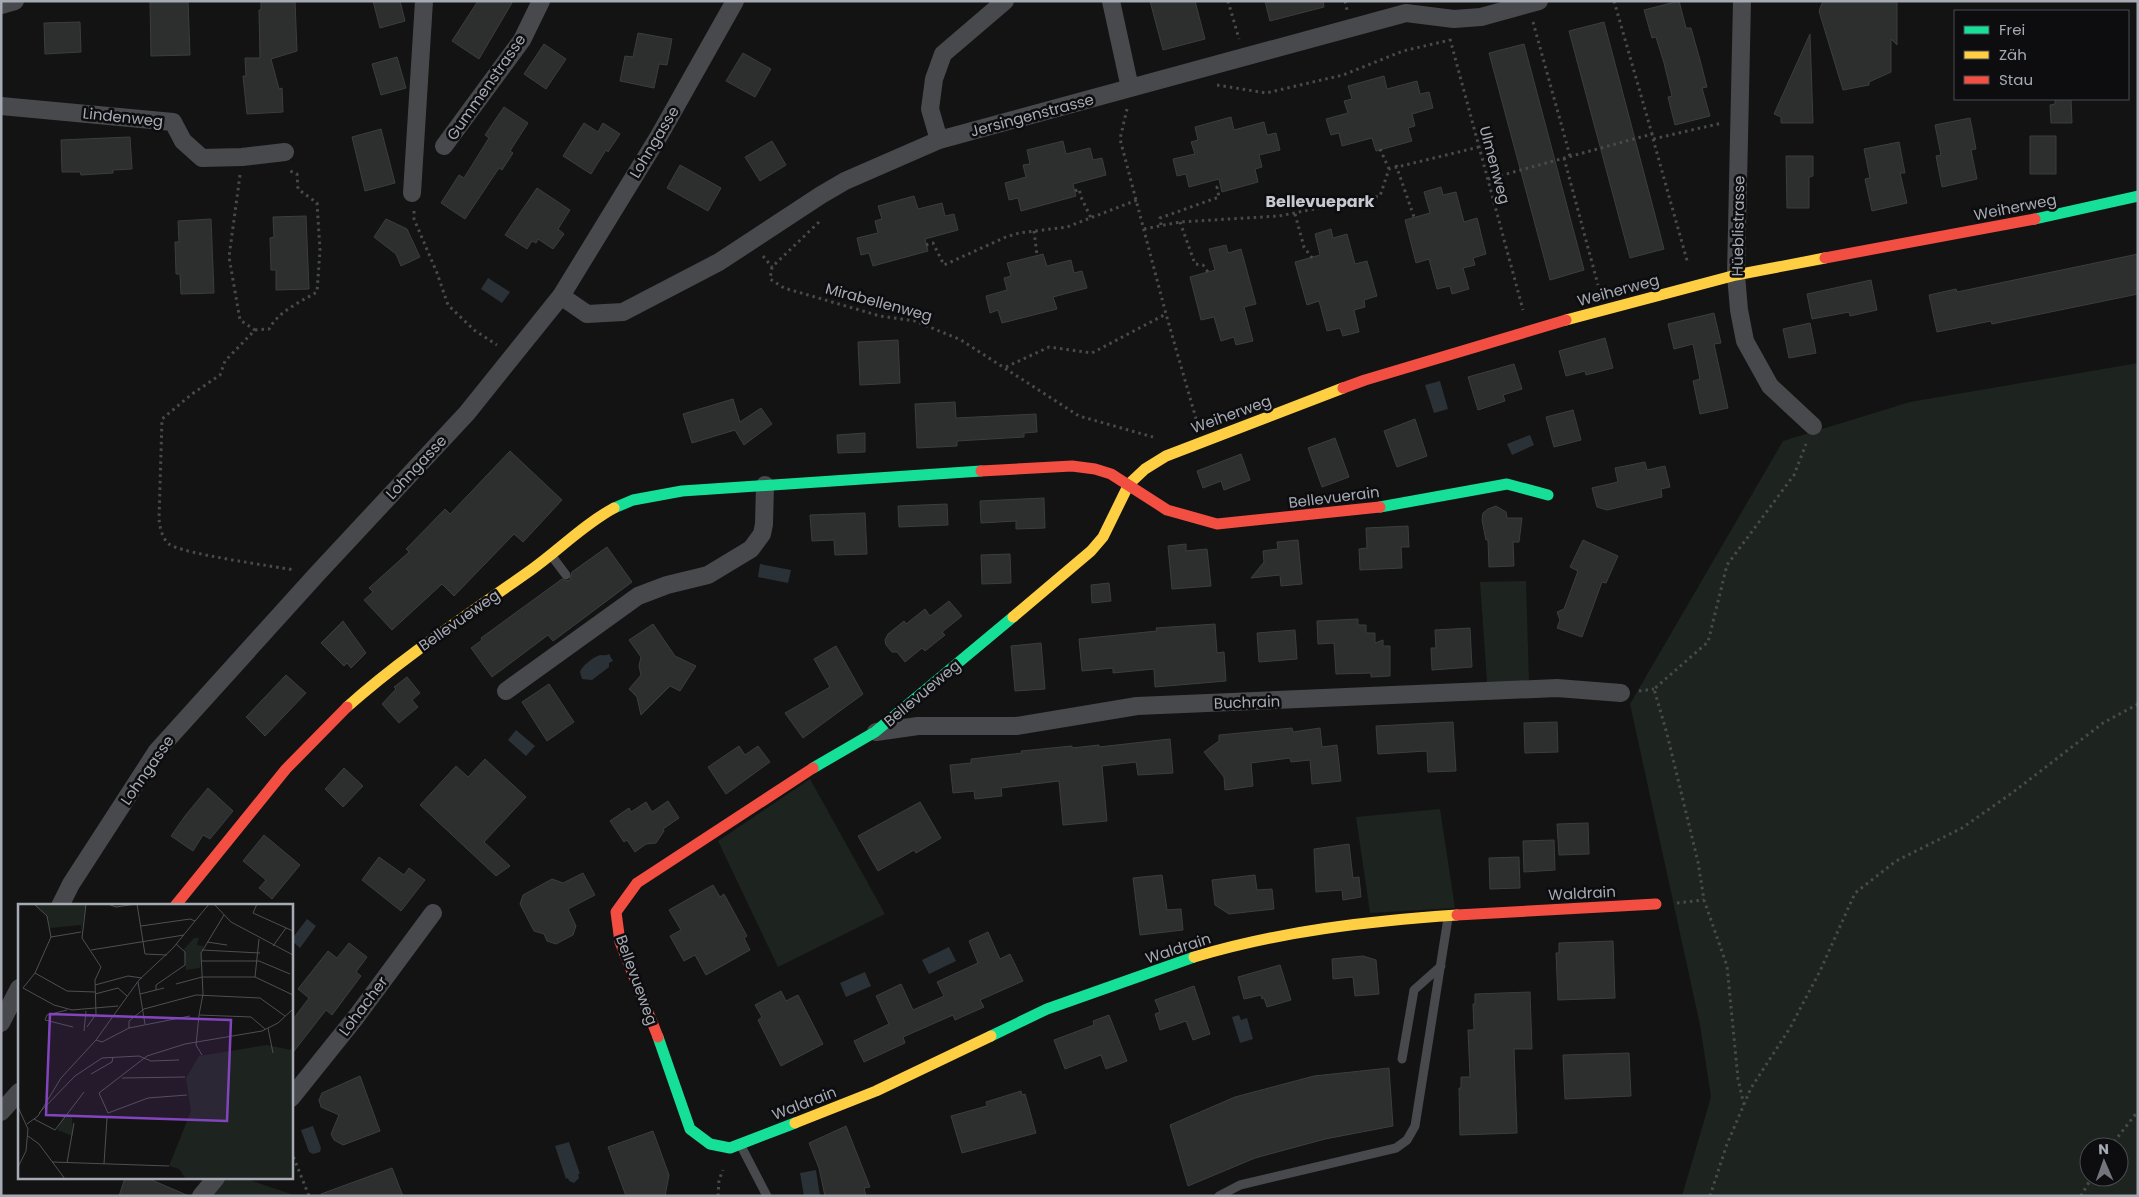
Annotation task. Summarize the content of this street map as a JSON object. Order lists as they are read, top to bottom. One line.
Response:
{"streets":{"street":["Gummenstrasse","Jersingenstrasse","Lindenweg","Lohngasse","Weiherweg","Hüeblistrasse","Bellevuerain","Bellevueweg","Buchrain","Waldrain","Lohacher"],"path":["Ulmenweg","Mirabellenweg"]},"crossings":[["Jersingenstrasse","Lohngasse"],["Jersingenstrasse","Ulmenweg"],["Weiherweg","Hüeblistrasse"],["Weiherweg","Mirabellenweg"],["Weiherweg","Bellevuerain"],["Weiherweg","Bellevueweg"],["Bellevuerain","Bellevueweg"],["Bellevueweg","Buchrain"],["Bellevueweg","Waldrain"]],"districts":["Bellevuepark"],"legend":["Frei","Zäh","Stau"],"north":"top"}
